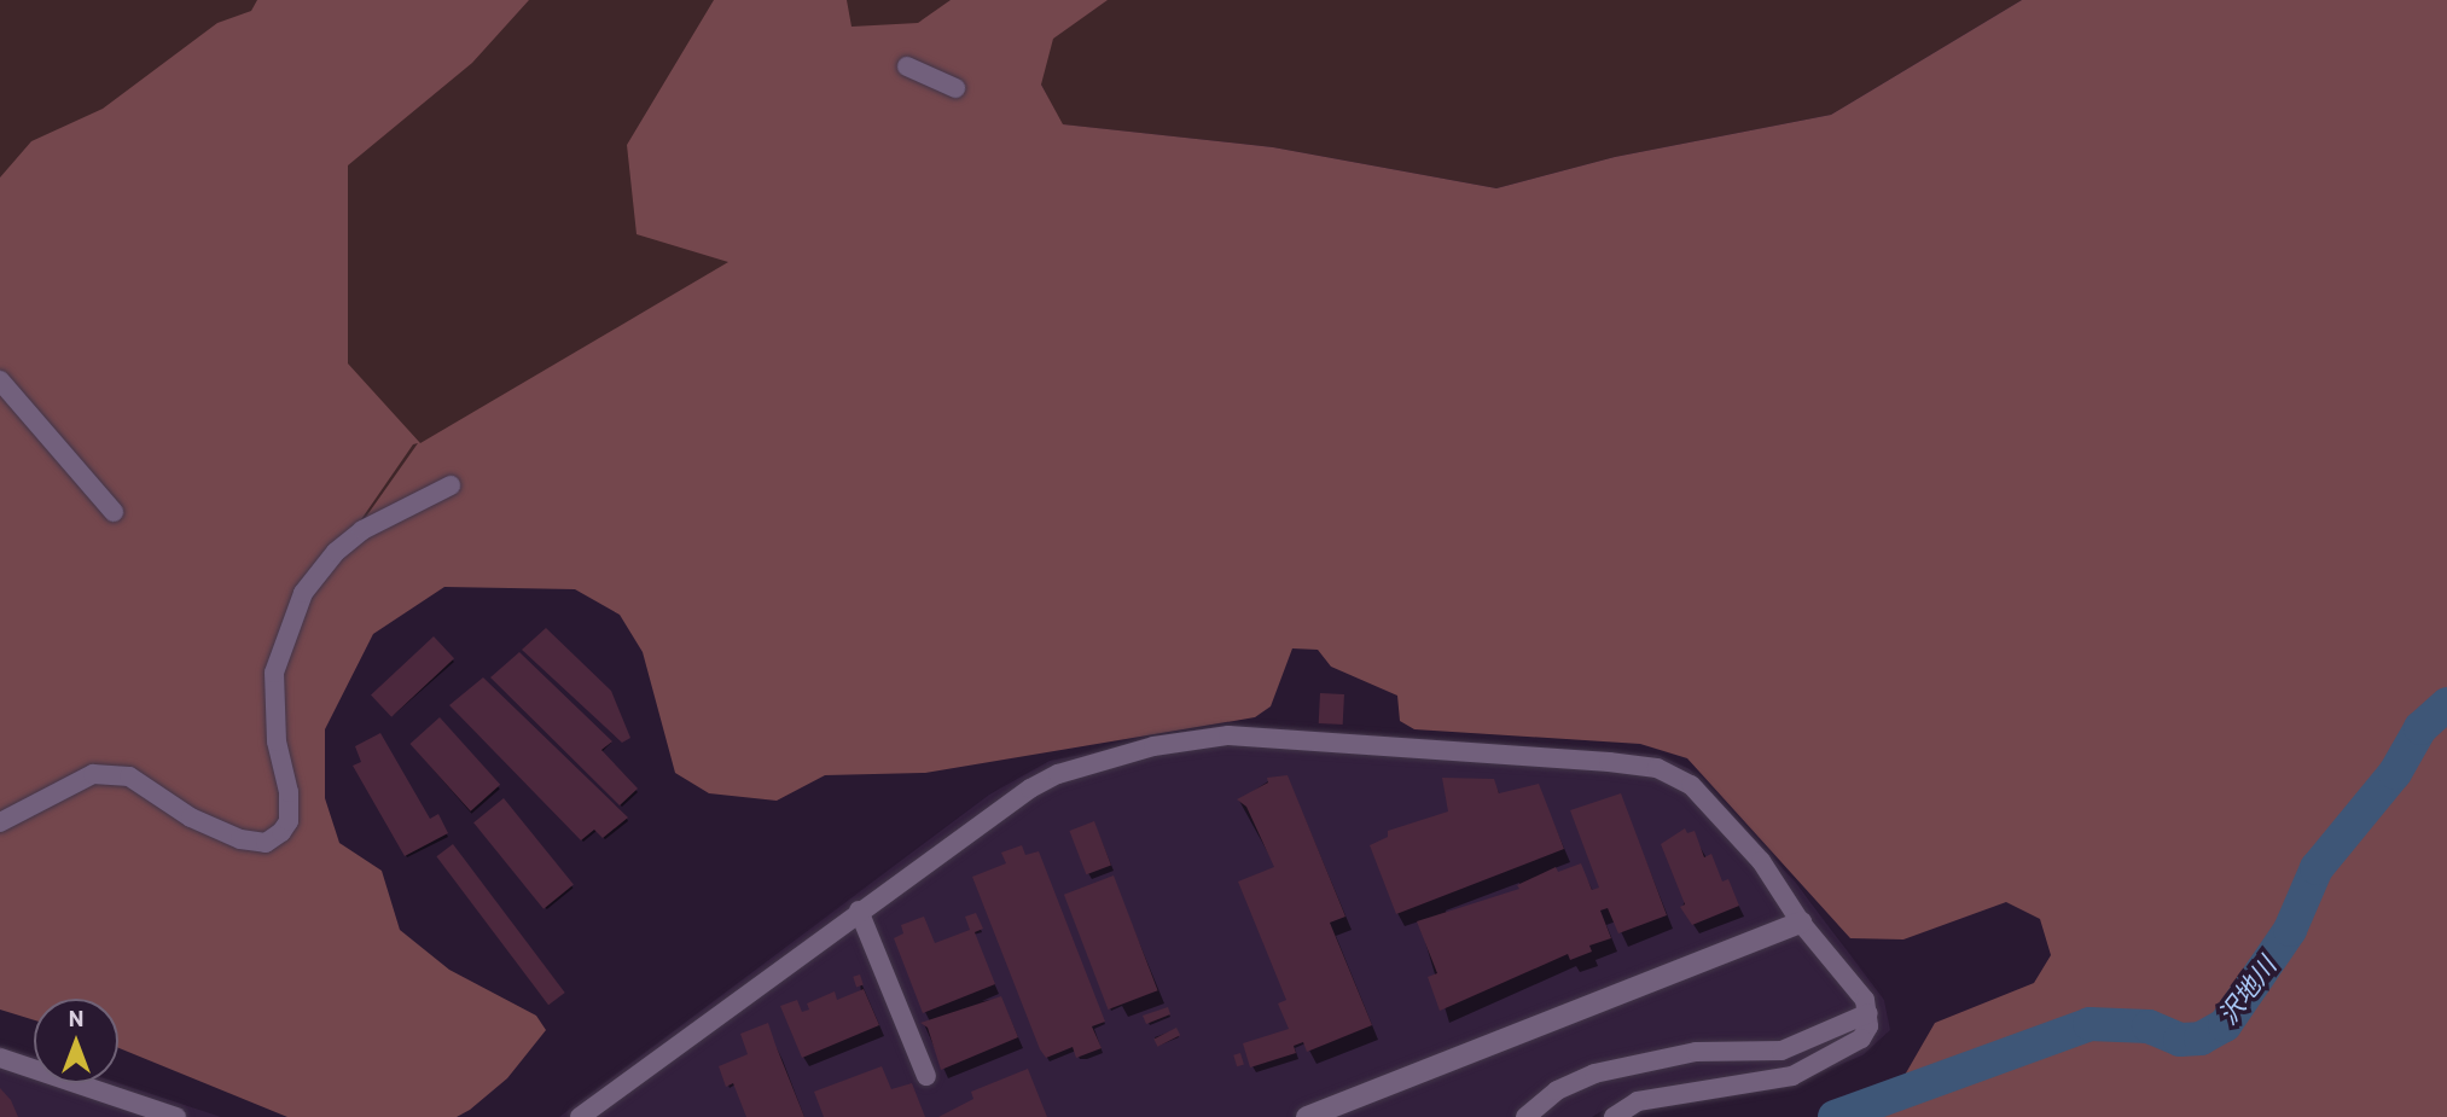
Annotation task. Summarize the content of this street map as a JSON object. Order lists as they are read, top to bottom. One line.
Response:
{"water":["沢地川"],"north":"top"}
